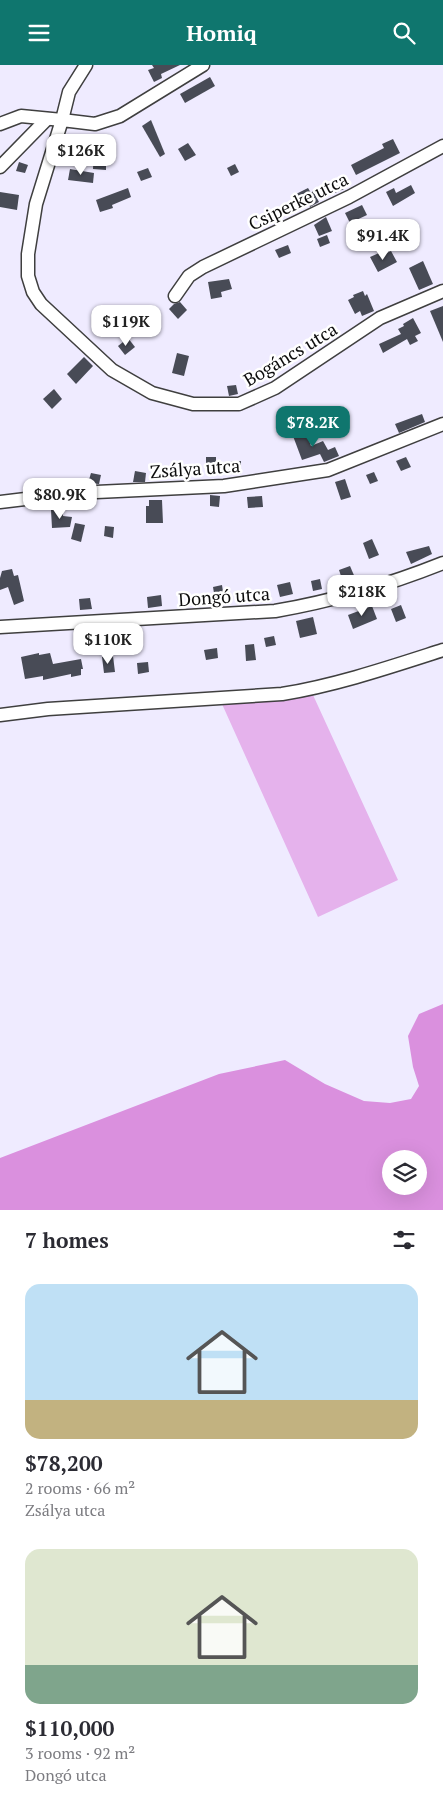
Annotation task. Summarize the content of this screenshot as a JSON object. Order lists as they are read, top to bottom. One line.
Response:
{"streets":{"street":["Csiperke utca","Bogáncs utca","Zsálya utca","Dongó utca"]},"page":{"header":"Homiq","price":["$126K","$91.4K","$119K","$78.2K","$80.9K","$218K","$110K"],"heading":"7 homes","list":[{"name":"$78,200","note":"2 rooms · 66 m² · Zsálya utca"},{"name":"$110,000","note":"3 rooms · 92 m² · Dongó utca"}]}}
